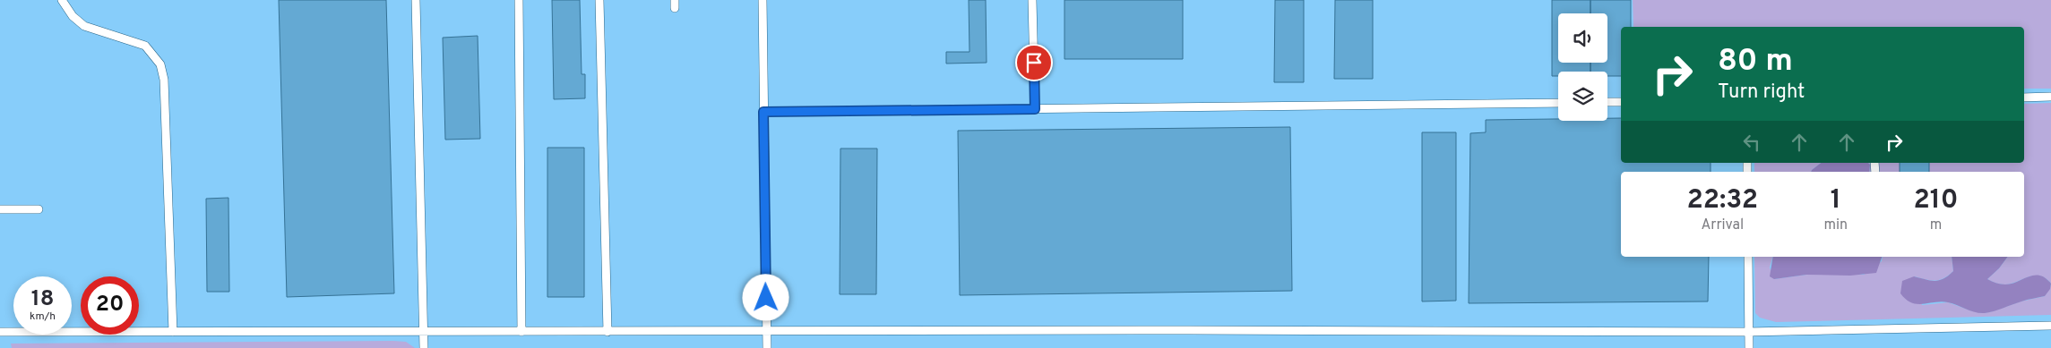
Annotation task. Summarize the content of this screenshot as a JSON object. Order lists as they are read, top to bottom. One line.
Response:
{"page":{"turn":["80 m","Turn right"],"eta":["22:32","Arrival","1","min","210","m"],"speed":"18 km/h","limit":"20"}}
